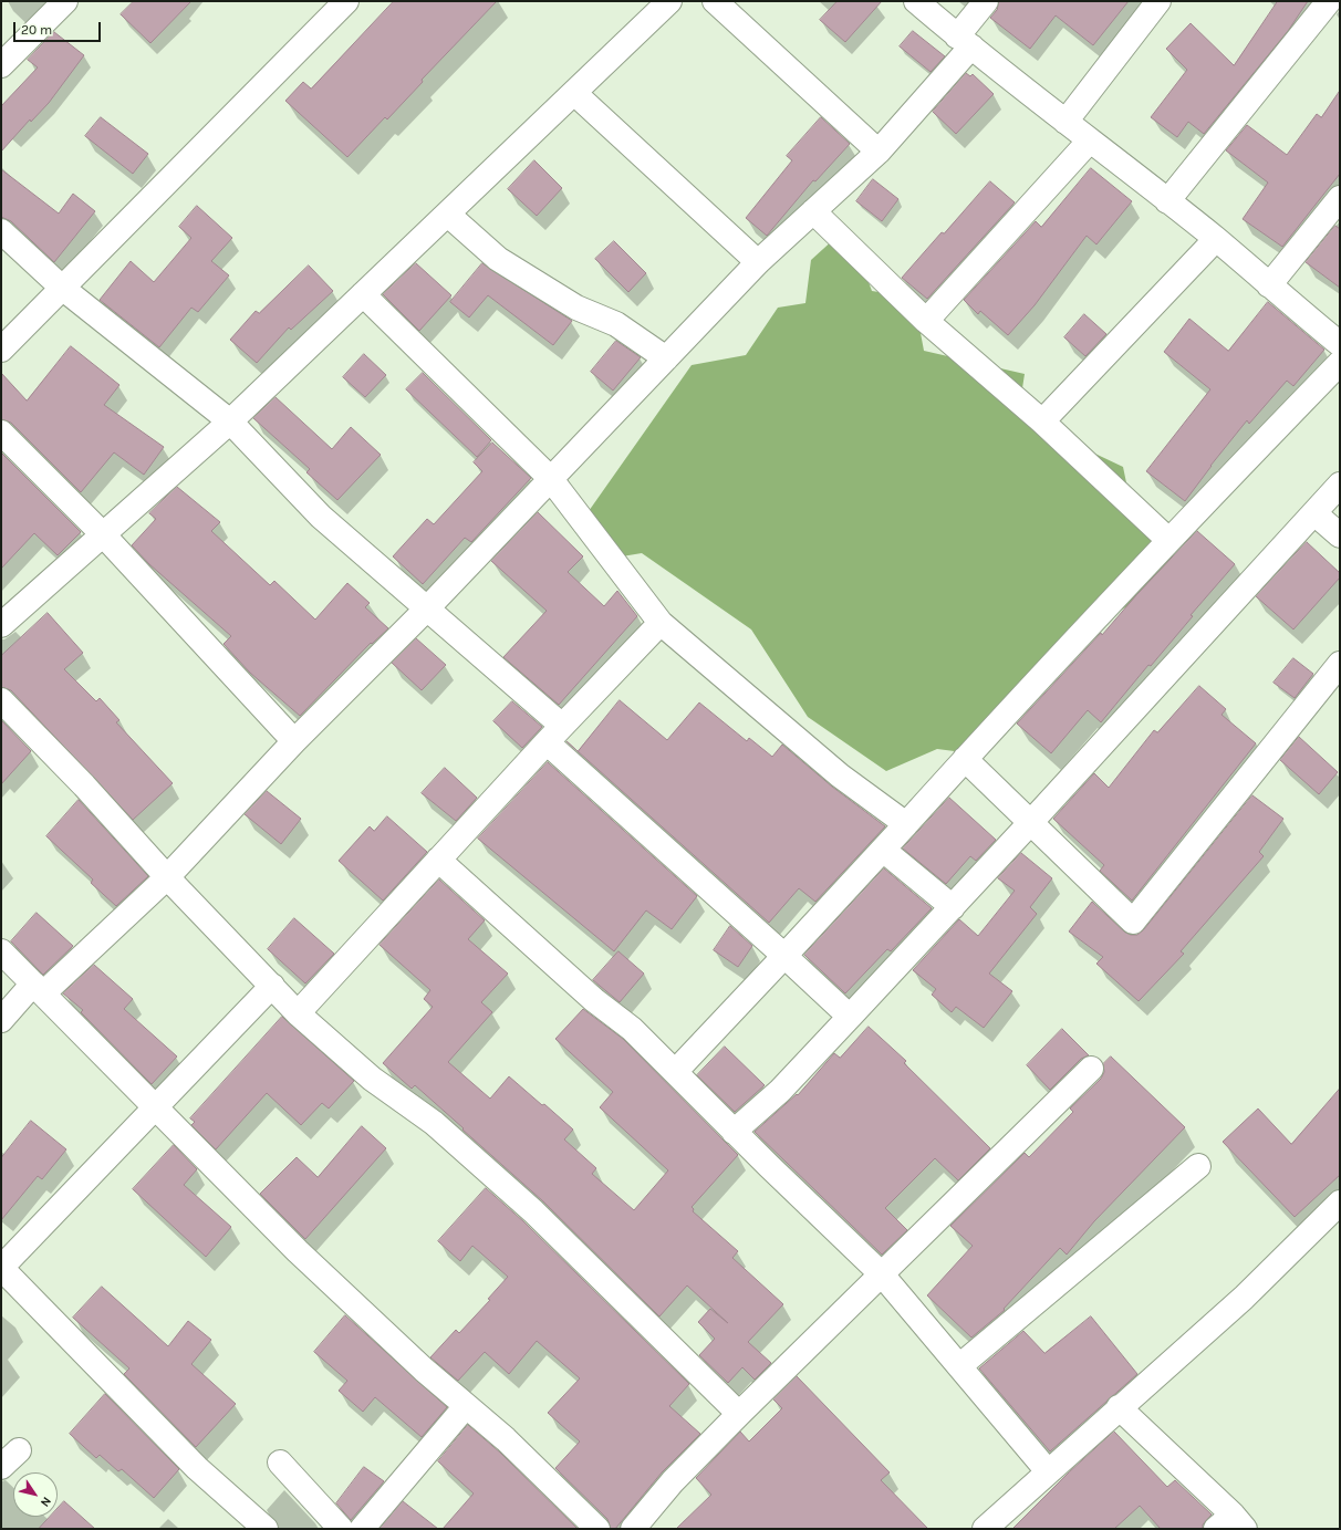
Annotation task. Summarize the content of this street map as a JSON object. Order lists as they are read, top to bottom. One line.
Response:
{"scale_bar":"20 m","north":"bottom right"}
